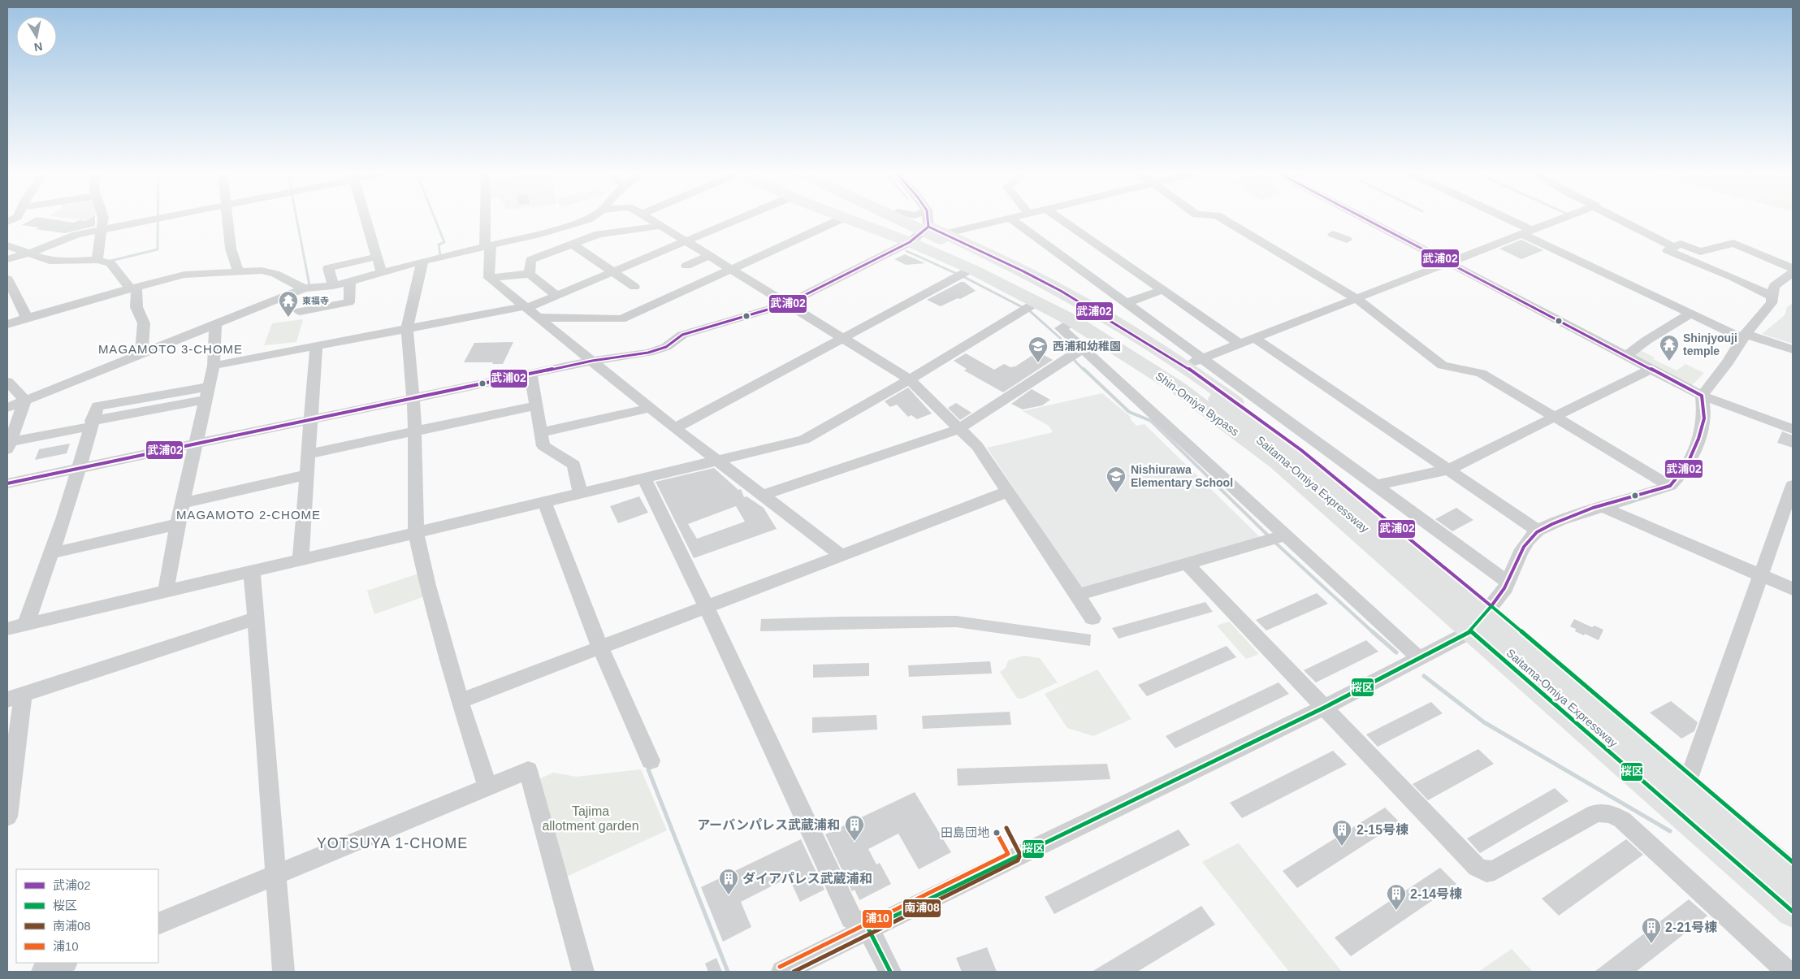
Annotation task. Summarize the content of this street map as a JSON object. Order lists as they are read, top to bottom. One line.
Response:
{"streets":{"highway":["Shin-Omiya Bypass","Saitama-Omiya Expressway"]},"districts":["MAGAMOTO 3-CHOME","MAGAMOTO 2-CHOME","YOTSUYA 1-CHOME"],"parks":["Tajima allotment garden"],"places":{"temple":["東福寺","Shinjyouji temple"],"school or university":["西浦和幼稚園","Nishiurawa Elementary School"],"other":["田島団地"],"building":["アーバンパレス武蔵浦和","2-15号棟","ダイアパレス武蔵浦和","2-14号棟","2-21号棟"]},"lines":["transit line 武浦02","transit line 桜区","transit line 南浦08","transit line 浦10"],"legend":["武浦02","桜区","南浦08","浦10"],"north":"bottom"}
